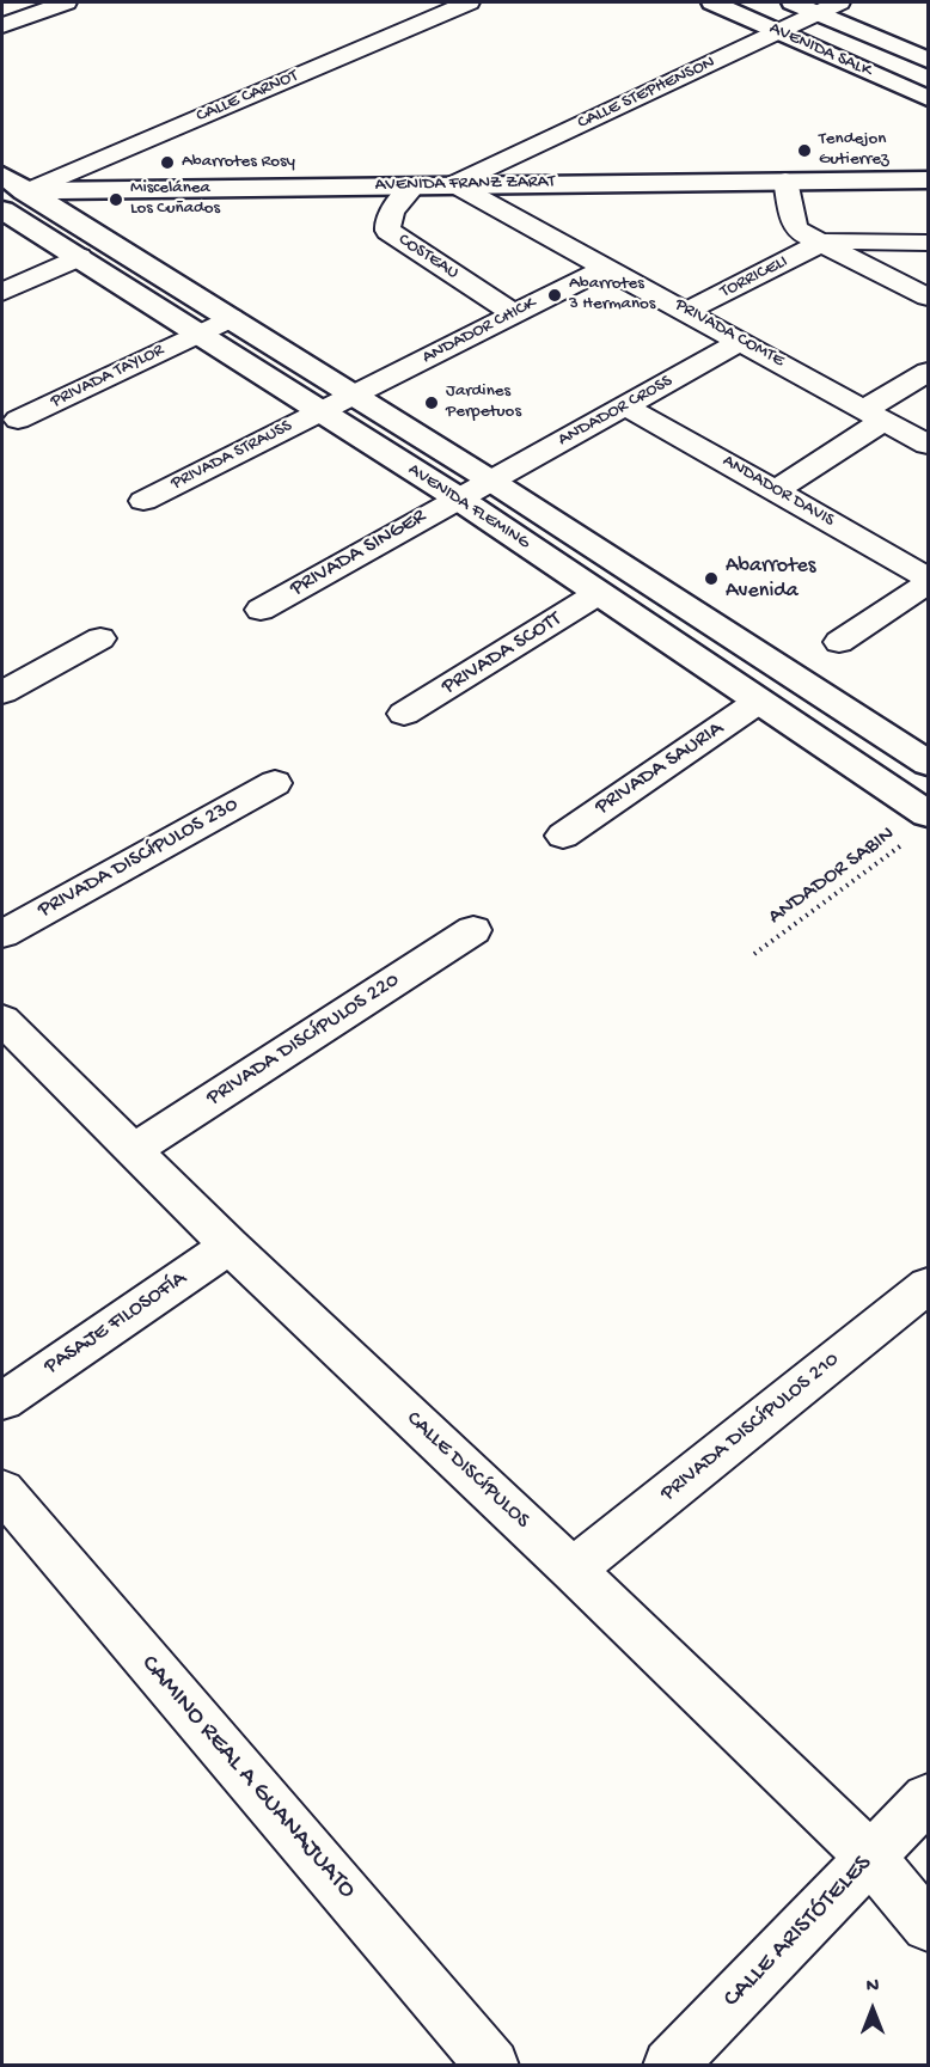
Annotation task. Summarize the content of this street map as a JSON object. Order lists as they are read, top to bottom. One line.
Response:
{"streets":{"street":["AVENIDA SALK","CALLE STEPHENSON","CALLE CARNOT","AVENIDA FRANZ ZARAT","COSTEAU","TORRICELI","ANDADOR CHICK","PRIVADA COMTE","PRIVADA TAYLOR","ANDADOR CROSS","PRIVADA STRAUSS","ANDADOR DAVIS","AVENIDA FLEMING","PRIVADA SINGER","PRIVADA SCOTT","PRIVADA SAURIA","PRIVADA DISCÍPULOS 230","PRIVADA DISCÍPULOS 220","PASAJE FILOSOFÍA","PRIVADA DISCÍPULOS 210","CALLE DISCÍPULOS","CAMINO REAL A GUANAJUATO","CALLE ARISTÓTELES"],"path":["ANDADOR SABIN"]},"crossings":[["AVENIDA SALK","CALLE STEPHENSON"],["CALLE STEPHENSON","AVENIDA FRANZ ZARAT"],["CALLE STEPHENSON","PRIVADA COMTE"],["CALLE CARNOT","AVENIDA FRANZ ZARAT"],["CALLE CARNOT","AVENIDA FLEMING"],["AVENIDA FRANZ ZARAT","COSTEAU"],["AVENIDA FRANZ ZARAT","PRIVADA COMTE"],["AVENIDA FRANZ ZARAT","AVENIDA FLEMING"],["COSTEAU","ANDADOR CHICK"],["TORRICELI","PRIVADA COMTE"],["ANDADOR CHICK","PRIVADA COMTE"],["ANDADOR CHICK","PRIVADA STRAUSS"],["ANDADOR CHICK","AVENIDA FLEMING"],["PRIVADA COMTE","ANDADOR CROSS"],["PRIVADA TAYLOR","AVENIDA FLEMING"],["ANDADOR CROSS","ANDADOR DAVIS"],["ANDADOR CROSS","AVENIDA FLEMING"],["ANDADOR CROSS","PRIVADA SINGER"],["PRIVADA STRAUSS","AVENIDA FLEMING"],["AVENIDA FLEMING","PRIVADA SINGER"],["AVENIDA FLEMING","PRIVADA SCOTT"],["AVENIDA FLEMING","PRIVADA SAURIA"],["PRIVADA DISCÍPULOS 220","CALLE DISCÍPULOS"],["PASAJE FILOSOFÍA","CALLE DISCÍPULOS"],["PRIVADA DISCÍPULOS 210","CALLE DISCÍPULOS"],["CALLE DISCÍPULOS","CALLE ARISTÓTELES"]],"places":["Tendejon Gutierrez","Abarrotes Rosy","Miscelánea Los Cuñados","Abarrotes 3 Hermanos","Jardines Perpetuos","Abarrotes Avenida"],"north":"top"}
